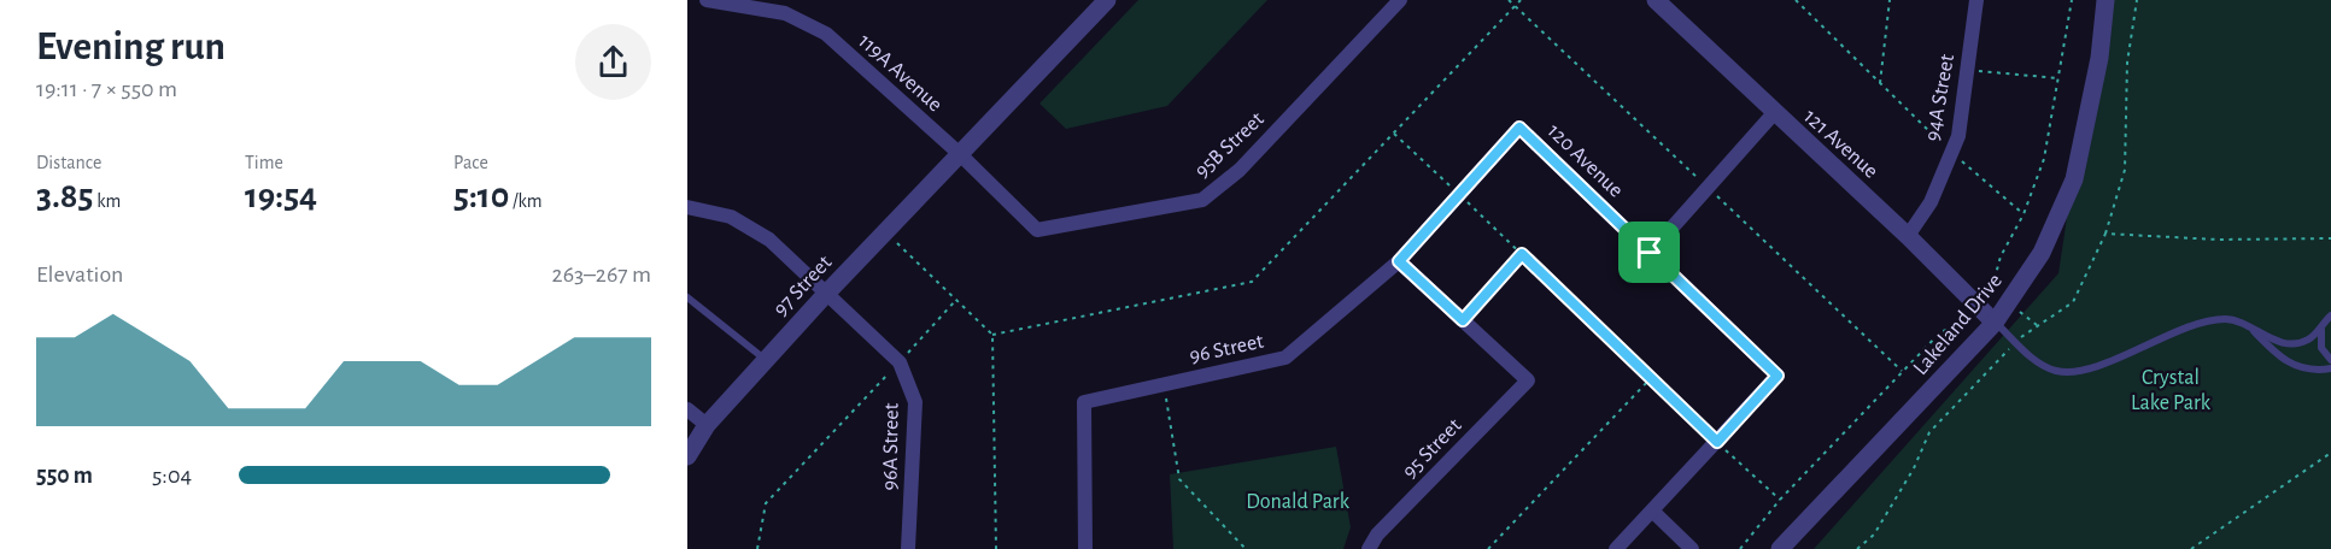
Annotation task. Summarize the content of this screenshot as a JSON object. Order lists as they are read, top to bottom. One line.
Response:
{"streets":{"street":["119A Avenue","94A Street","121 Avenue","95B Street","120 Avenue","97 Street","Lakeland Drive","96 Street","96A Street","95 Street"]},"crossings":[["119A Avenue","95B Street"],["119A Avenue","97 Street"],["94A Street","121 Avenue"],["121 Avenue","Lakeland Drive"],["120 Avenue","96 Street"],["97 Street","96A Street"]],"parks":["Crystal Lake Park","Donald Park"],"page":{"heading":["Evening run","19:11 · 7 × 550 m"],"stats":[["Distance","3.85 km"],["Time","19:54"],["Pace","5:10 /km"]],"chart":["Elevation","263–267 m"],"list":[{"name":"550 m","note":"5:04"}]}}
